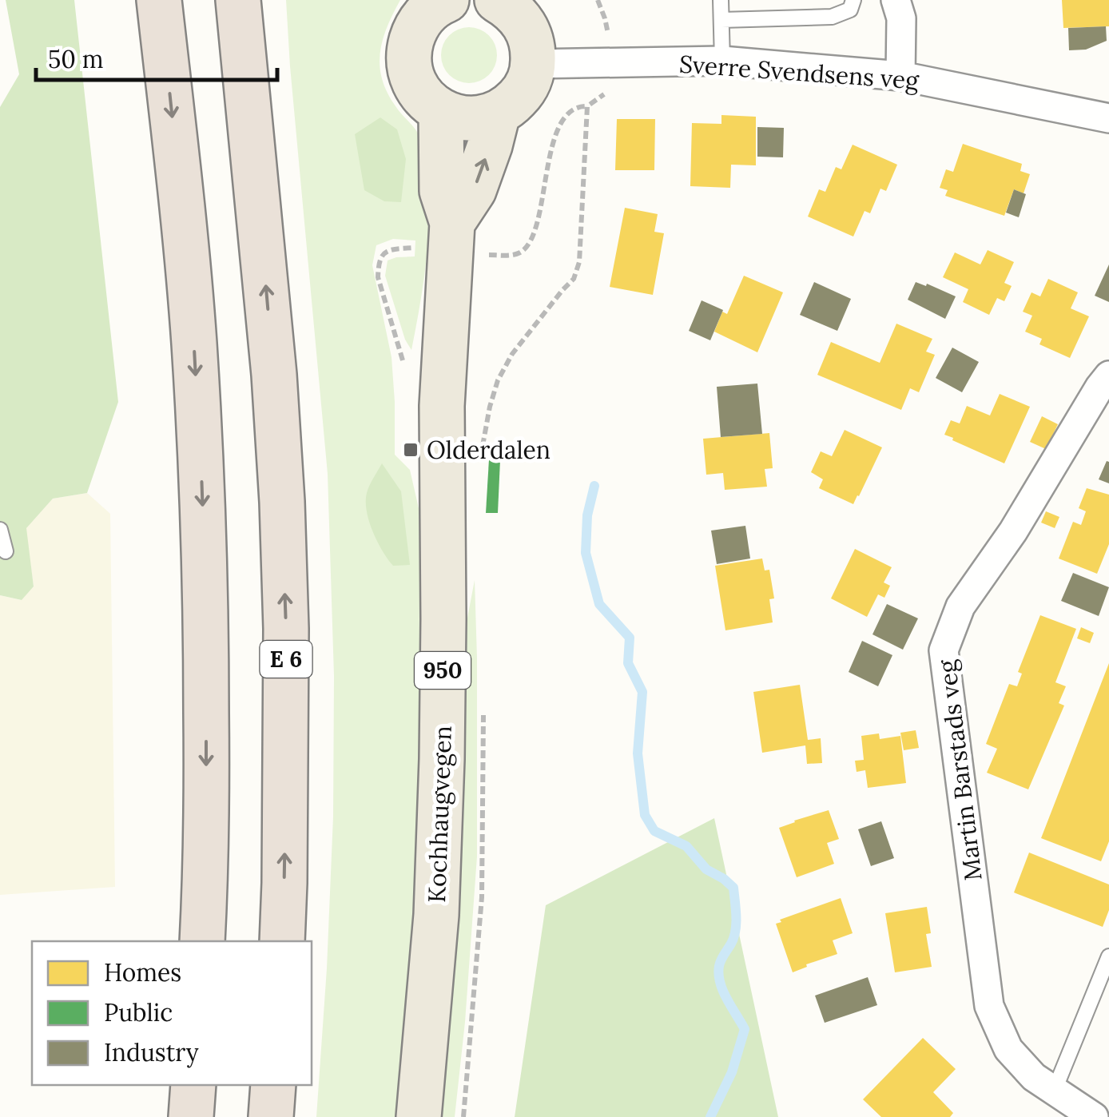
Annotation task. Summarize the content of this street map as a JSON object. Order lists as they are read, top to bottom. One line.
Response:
{"streets":{"highway":["E 6"],"main road":["950","Kochhaugvegen"],"street":["Sverre Svendsens veg","Martin Barstads veg"]},"crossings":[["Sverre Svendsens veg","950"],["950","Kochhaugvegen"]],"places":{"transit":["Olderdalen"]},"legend":["Homes","Public","Industry"],"scale_bar":"50 m"}
